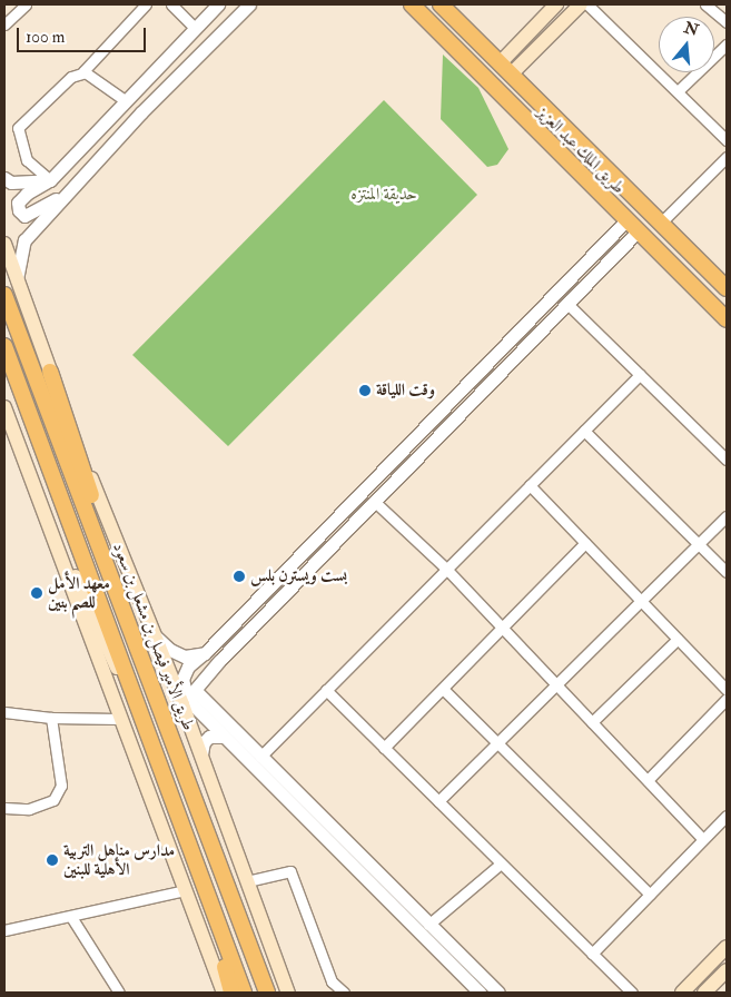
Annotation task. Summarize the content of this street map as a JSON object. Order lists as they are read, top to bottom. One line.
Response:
{"streets":{"main road":["طريق الملك عبد العزيز","طريق الأمير فيصل بن مشعل بن سعود"]},"parks":["حديقة المنتزه"],"places":["وقت اللياقة","بست ويسترن بلس","معهد الأمل للصم بنين","مدارس مناهل التربية الأهلية للبنين"],"scale_bar":"100 m","north":"top"}
